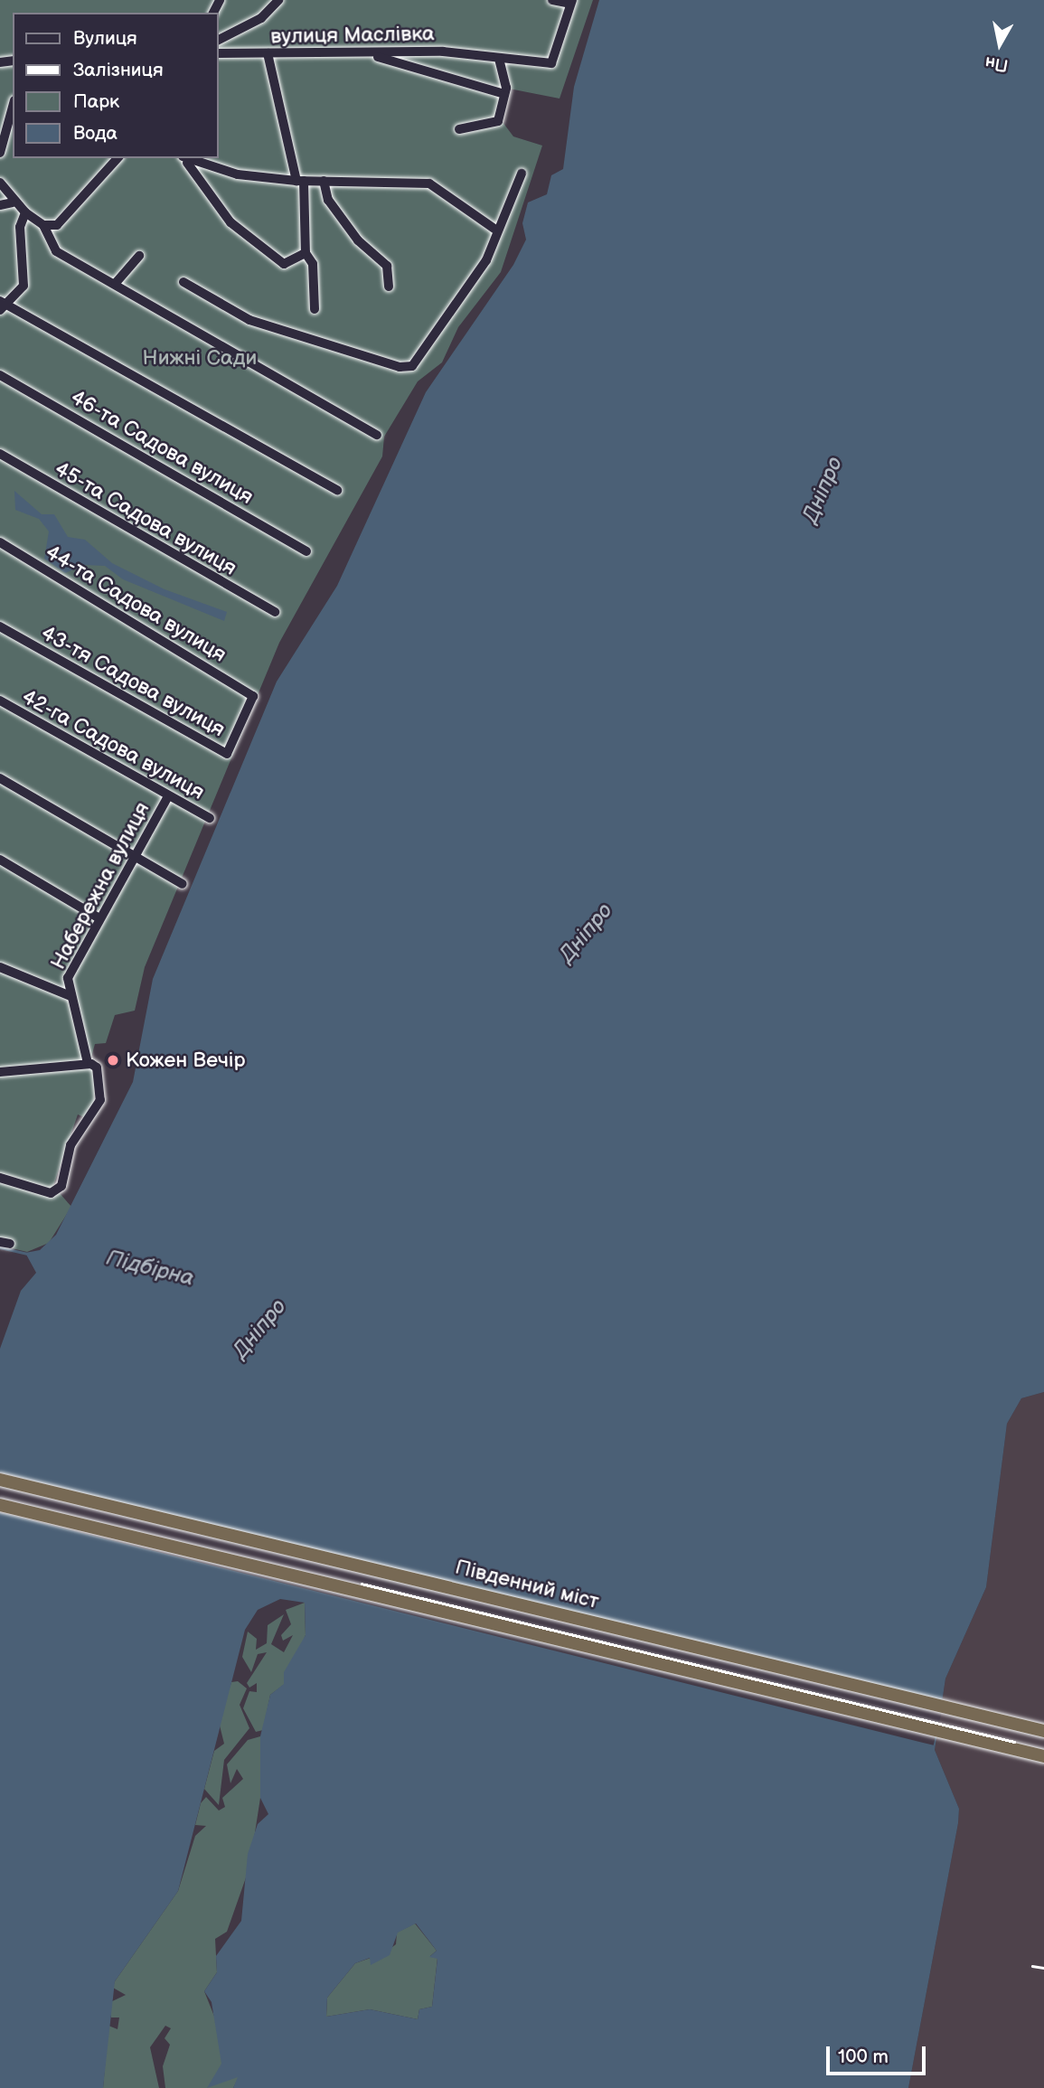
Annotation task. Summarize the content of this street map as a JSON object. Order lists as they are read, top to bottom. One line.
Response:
{"streets":{"highway":["Південний міст"],"street":["вулиця Маслівка","46-та Садова вулиця","45-та Садова вулиця","44-та Садова вулиця","43-тя Садова вулиця","42-га Садова вулиця","Набережна вулиця"]},"crossings":[["44-та Садова вулиця","43-тя Садова вулиця"],["42-га Садова вулиця","Набережна вулиця"]],"water":["Дніпро","Підбірна"],"parks":["Нижні Сади"],"places":["Кожен Вечір"],"legend":["Вулиця","Залізниця","Парк","Вода"],"scale_bar":"100 m","north":"bottom"}
